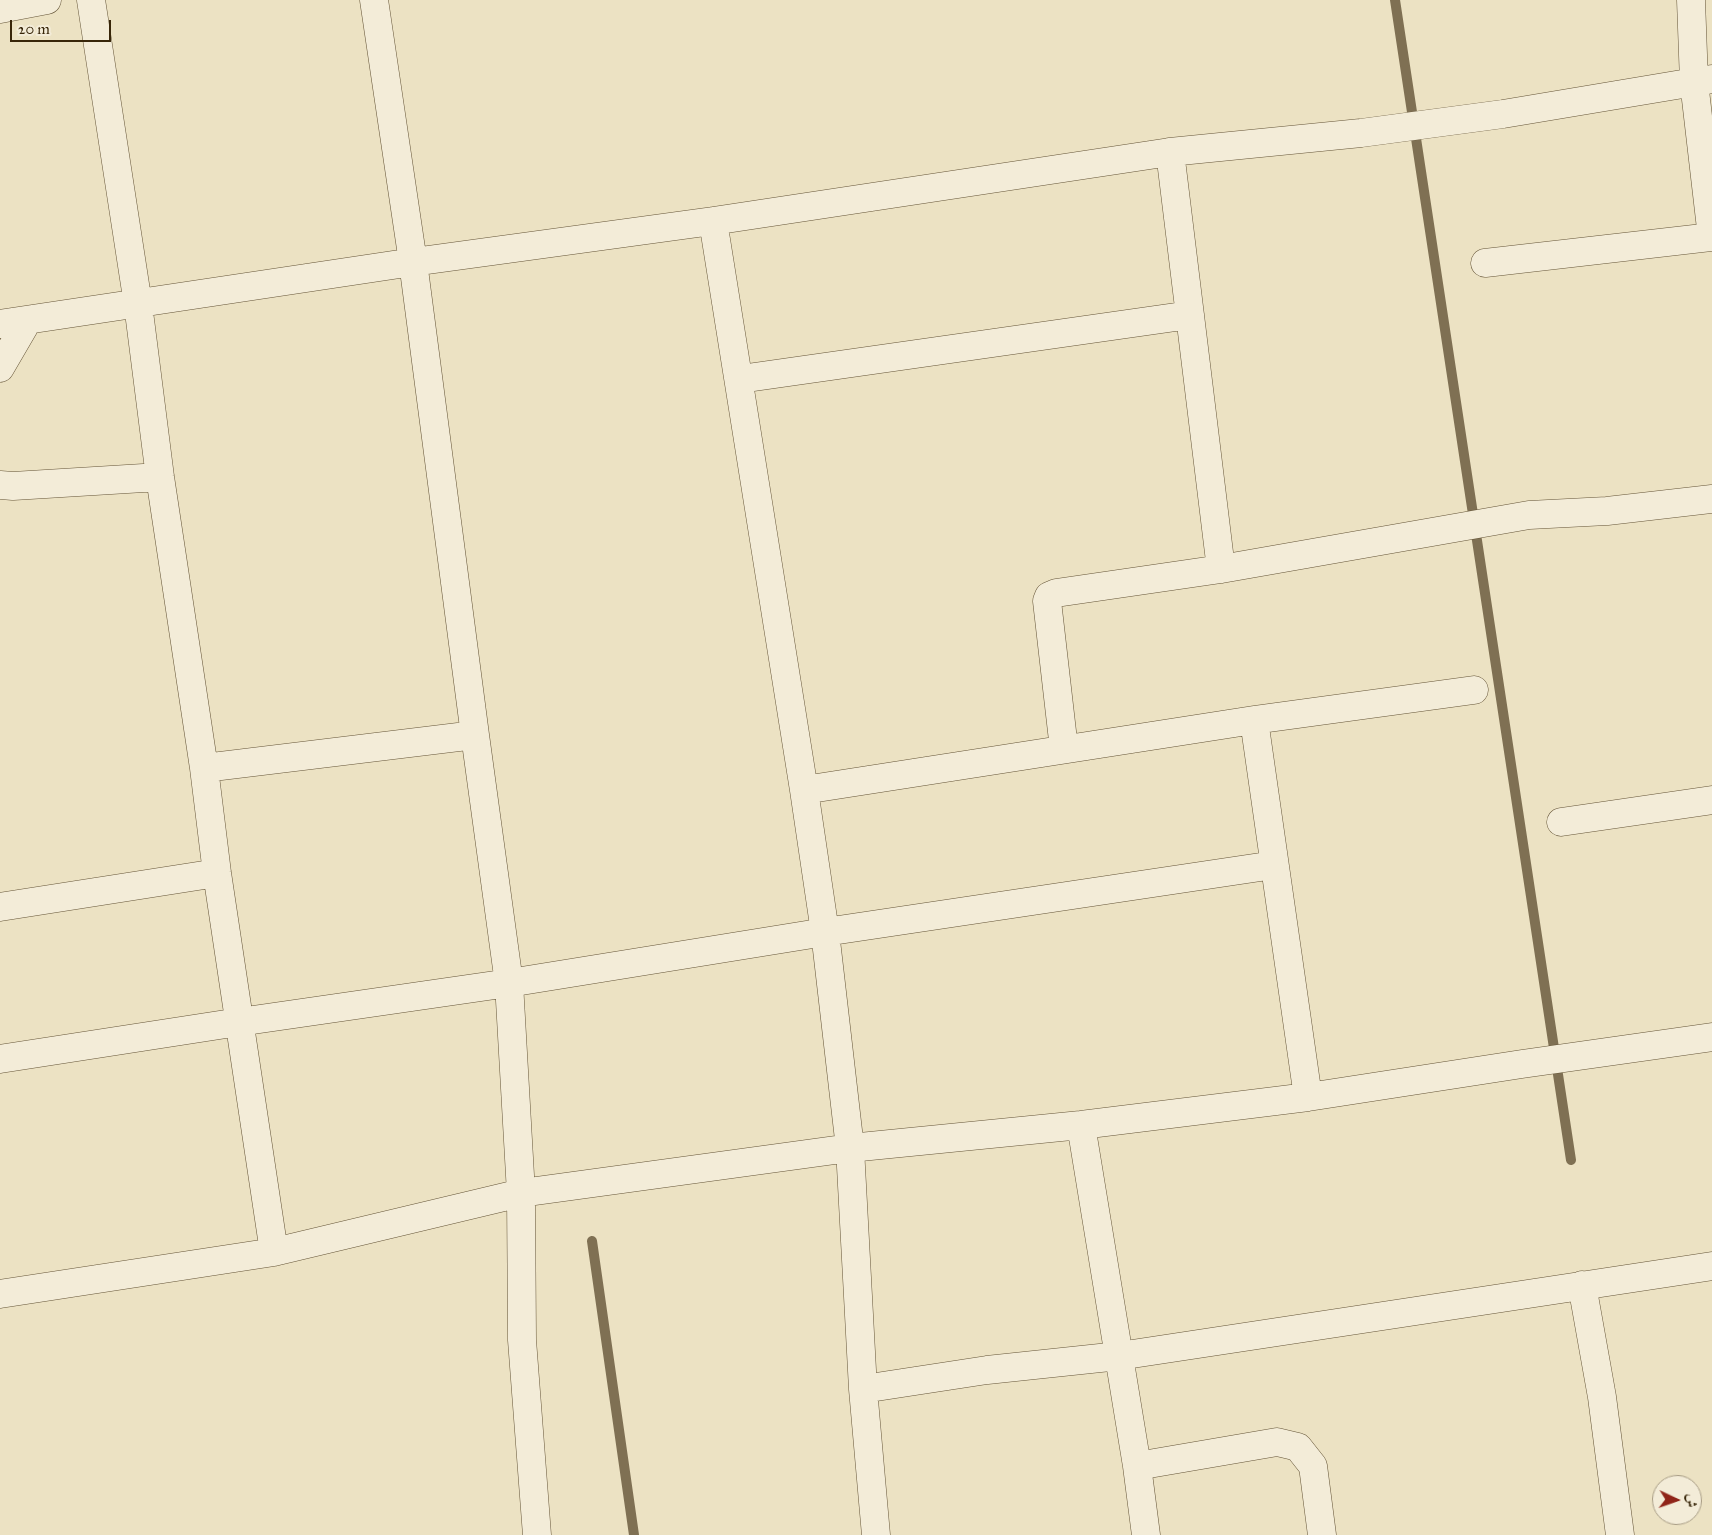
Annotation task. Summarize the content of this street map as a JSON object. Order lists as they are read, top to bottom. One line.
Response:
{"scale_bar":"20 m","north":"right"}
